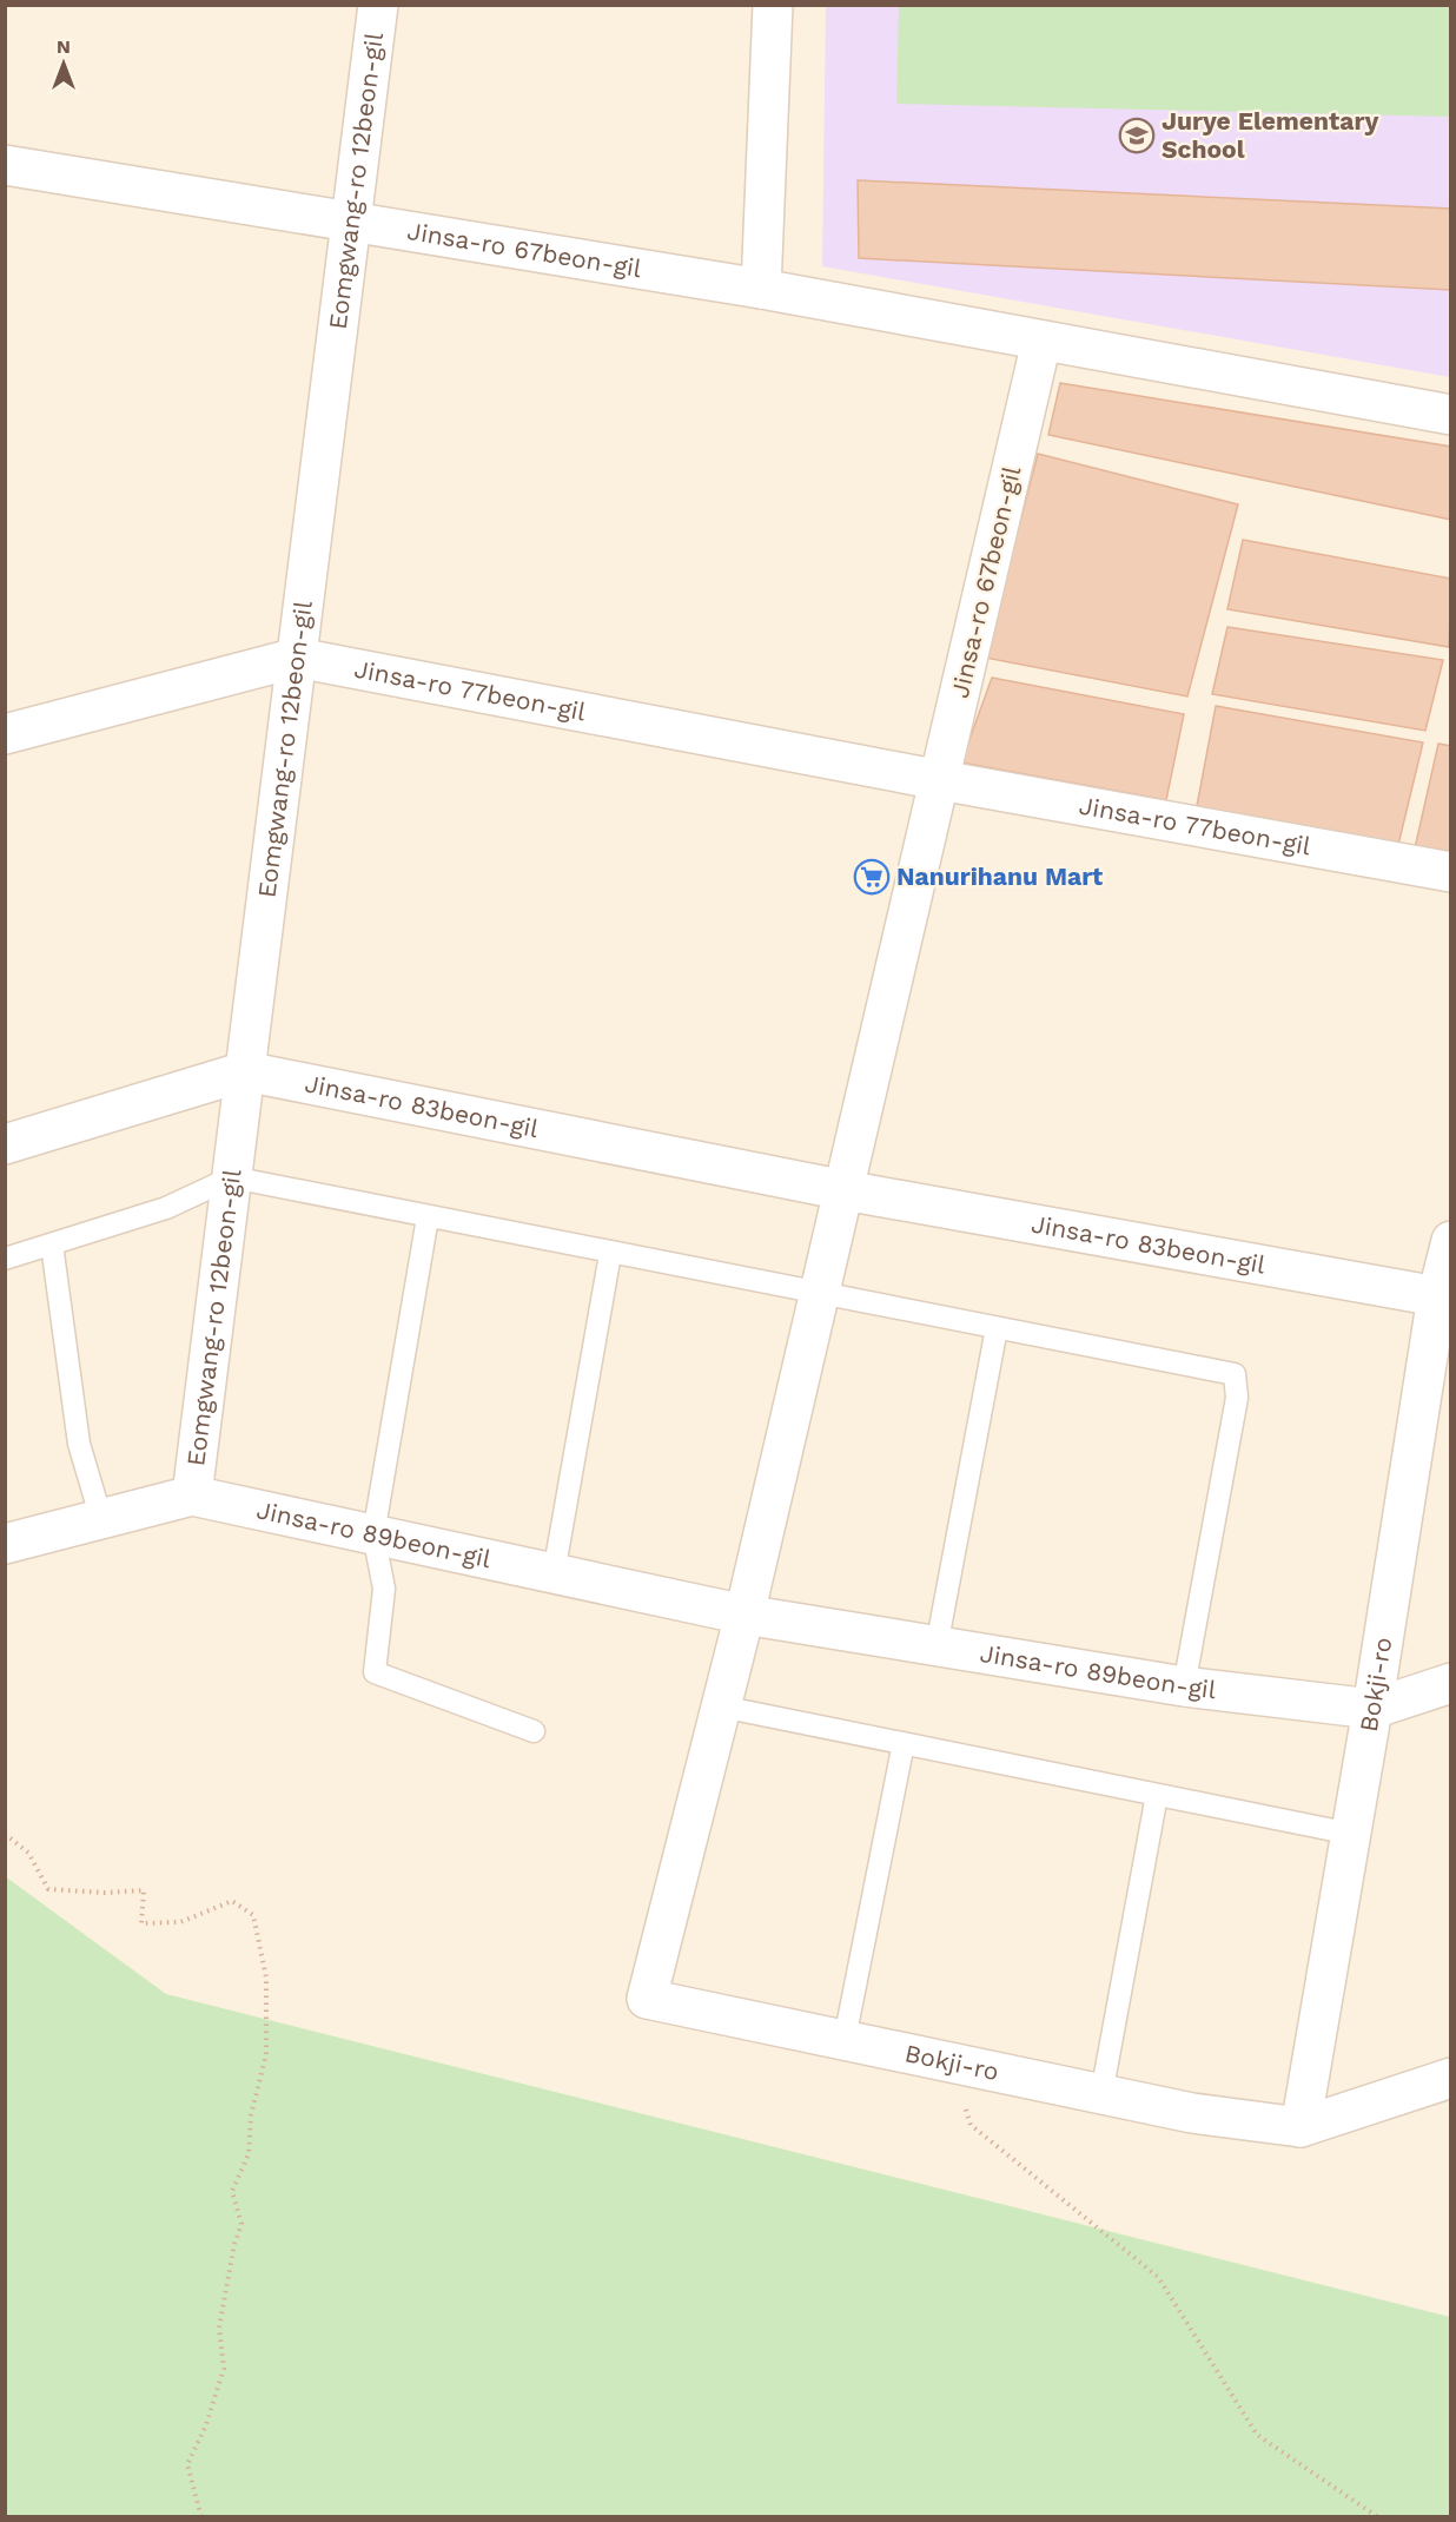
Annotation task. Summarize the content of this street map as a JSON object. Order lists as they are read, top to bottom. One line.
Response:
{"streets":{"street":["Eomgwang-ro 12beon-gil","Jinsa-ro 67beon-gil","Jinsa-ro 77beon-gil","Jinsa-ro 83beon-gil","Jinsa-ro 89beon-gil","Bokji-ro"]},"crossings":[["Eomgwang-ro 12beon-gil","Jinsa-ro 67beon-gil"],["Eomgwang-ro 12beon-gil","Jinsa-ro 77beon-gil"],["Eomgwang-ro 12beon-gil","Jinsa-ro 83beon-gil"],["Eomgwang-ro 12beon-gil","Jinsa-ro 89beon-gil"],["Jinsa-ro 67beon-gil","Jinsa-ro 77beon-gil"],["Jinsa-ro 83beon-gil","Bokji-ro"],["Jinsa-ro 89beon-gil","Bokji-ro"]],"places":{"school or university":["Jurye Elementary School"],"supermarket":["Nanurihanu Mart"]},"north":"top"}
